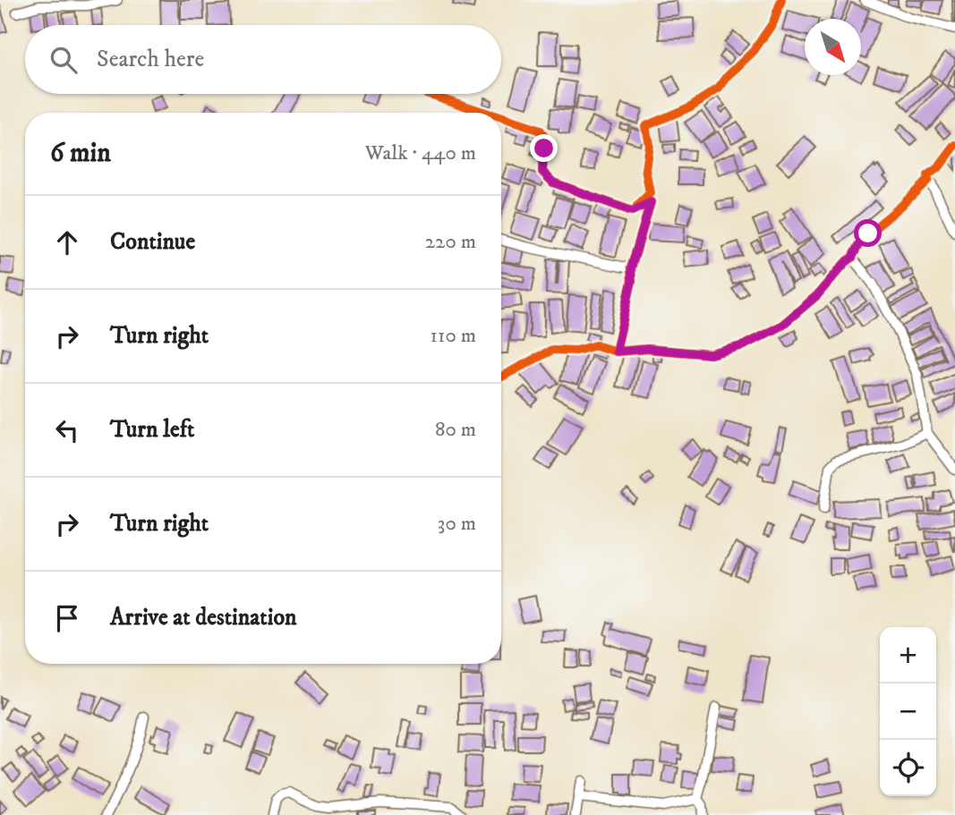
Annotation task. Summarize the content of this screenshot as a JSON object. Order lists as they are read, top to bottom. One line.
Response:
{"north":"bottom right","page":{"search":"Search here","heading":["6 min","Walk · 440 m"],"list":[["Continue","220 m"],["Turn right","110 m"],["Turn left","80 m"],["Turn right","30 m"],"Arrive at destination"],"map_buttons":["+","−"]}}
